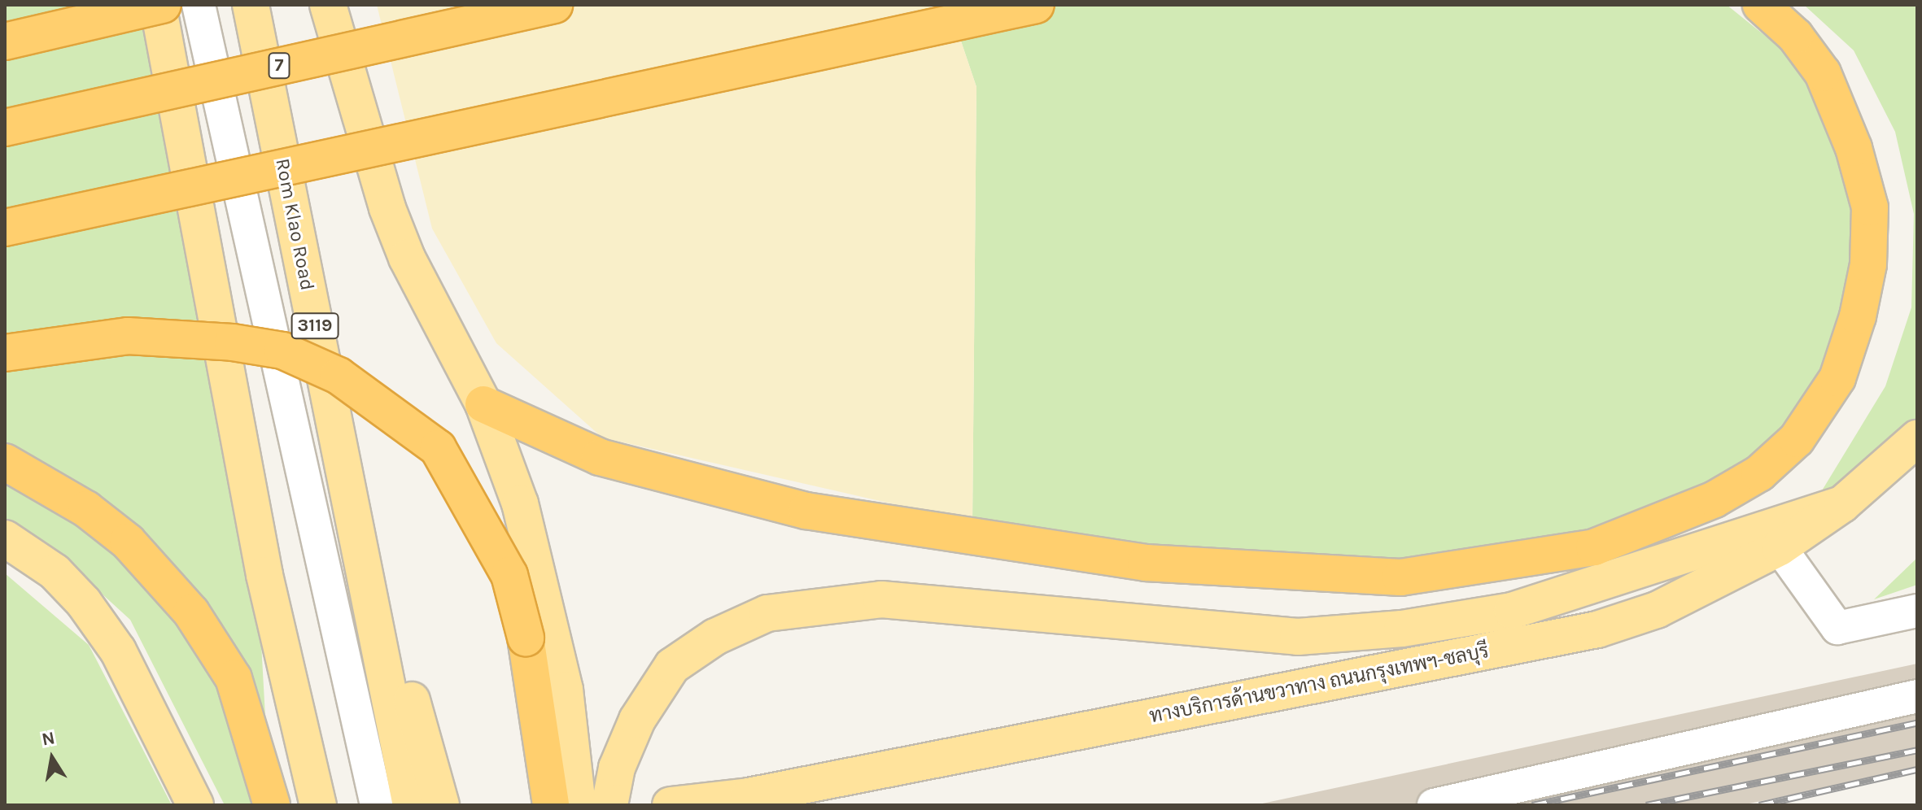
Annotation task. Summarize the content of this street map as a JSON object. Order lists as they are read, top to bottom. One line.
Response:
{"streets":{"highway":["7"],"main road":["Rom Klao Road","3119","ทางบริการด้านขวาทาง ถนนกรุงเทพฯ-ชลบุรี"]},"north":"top"}
